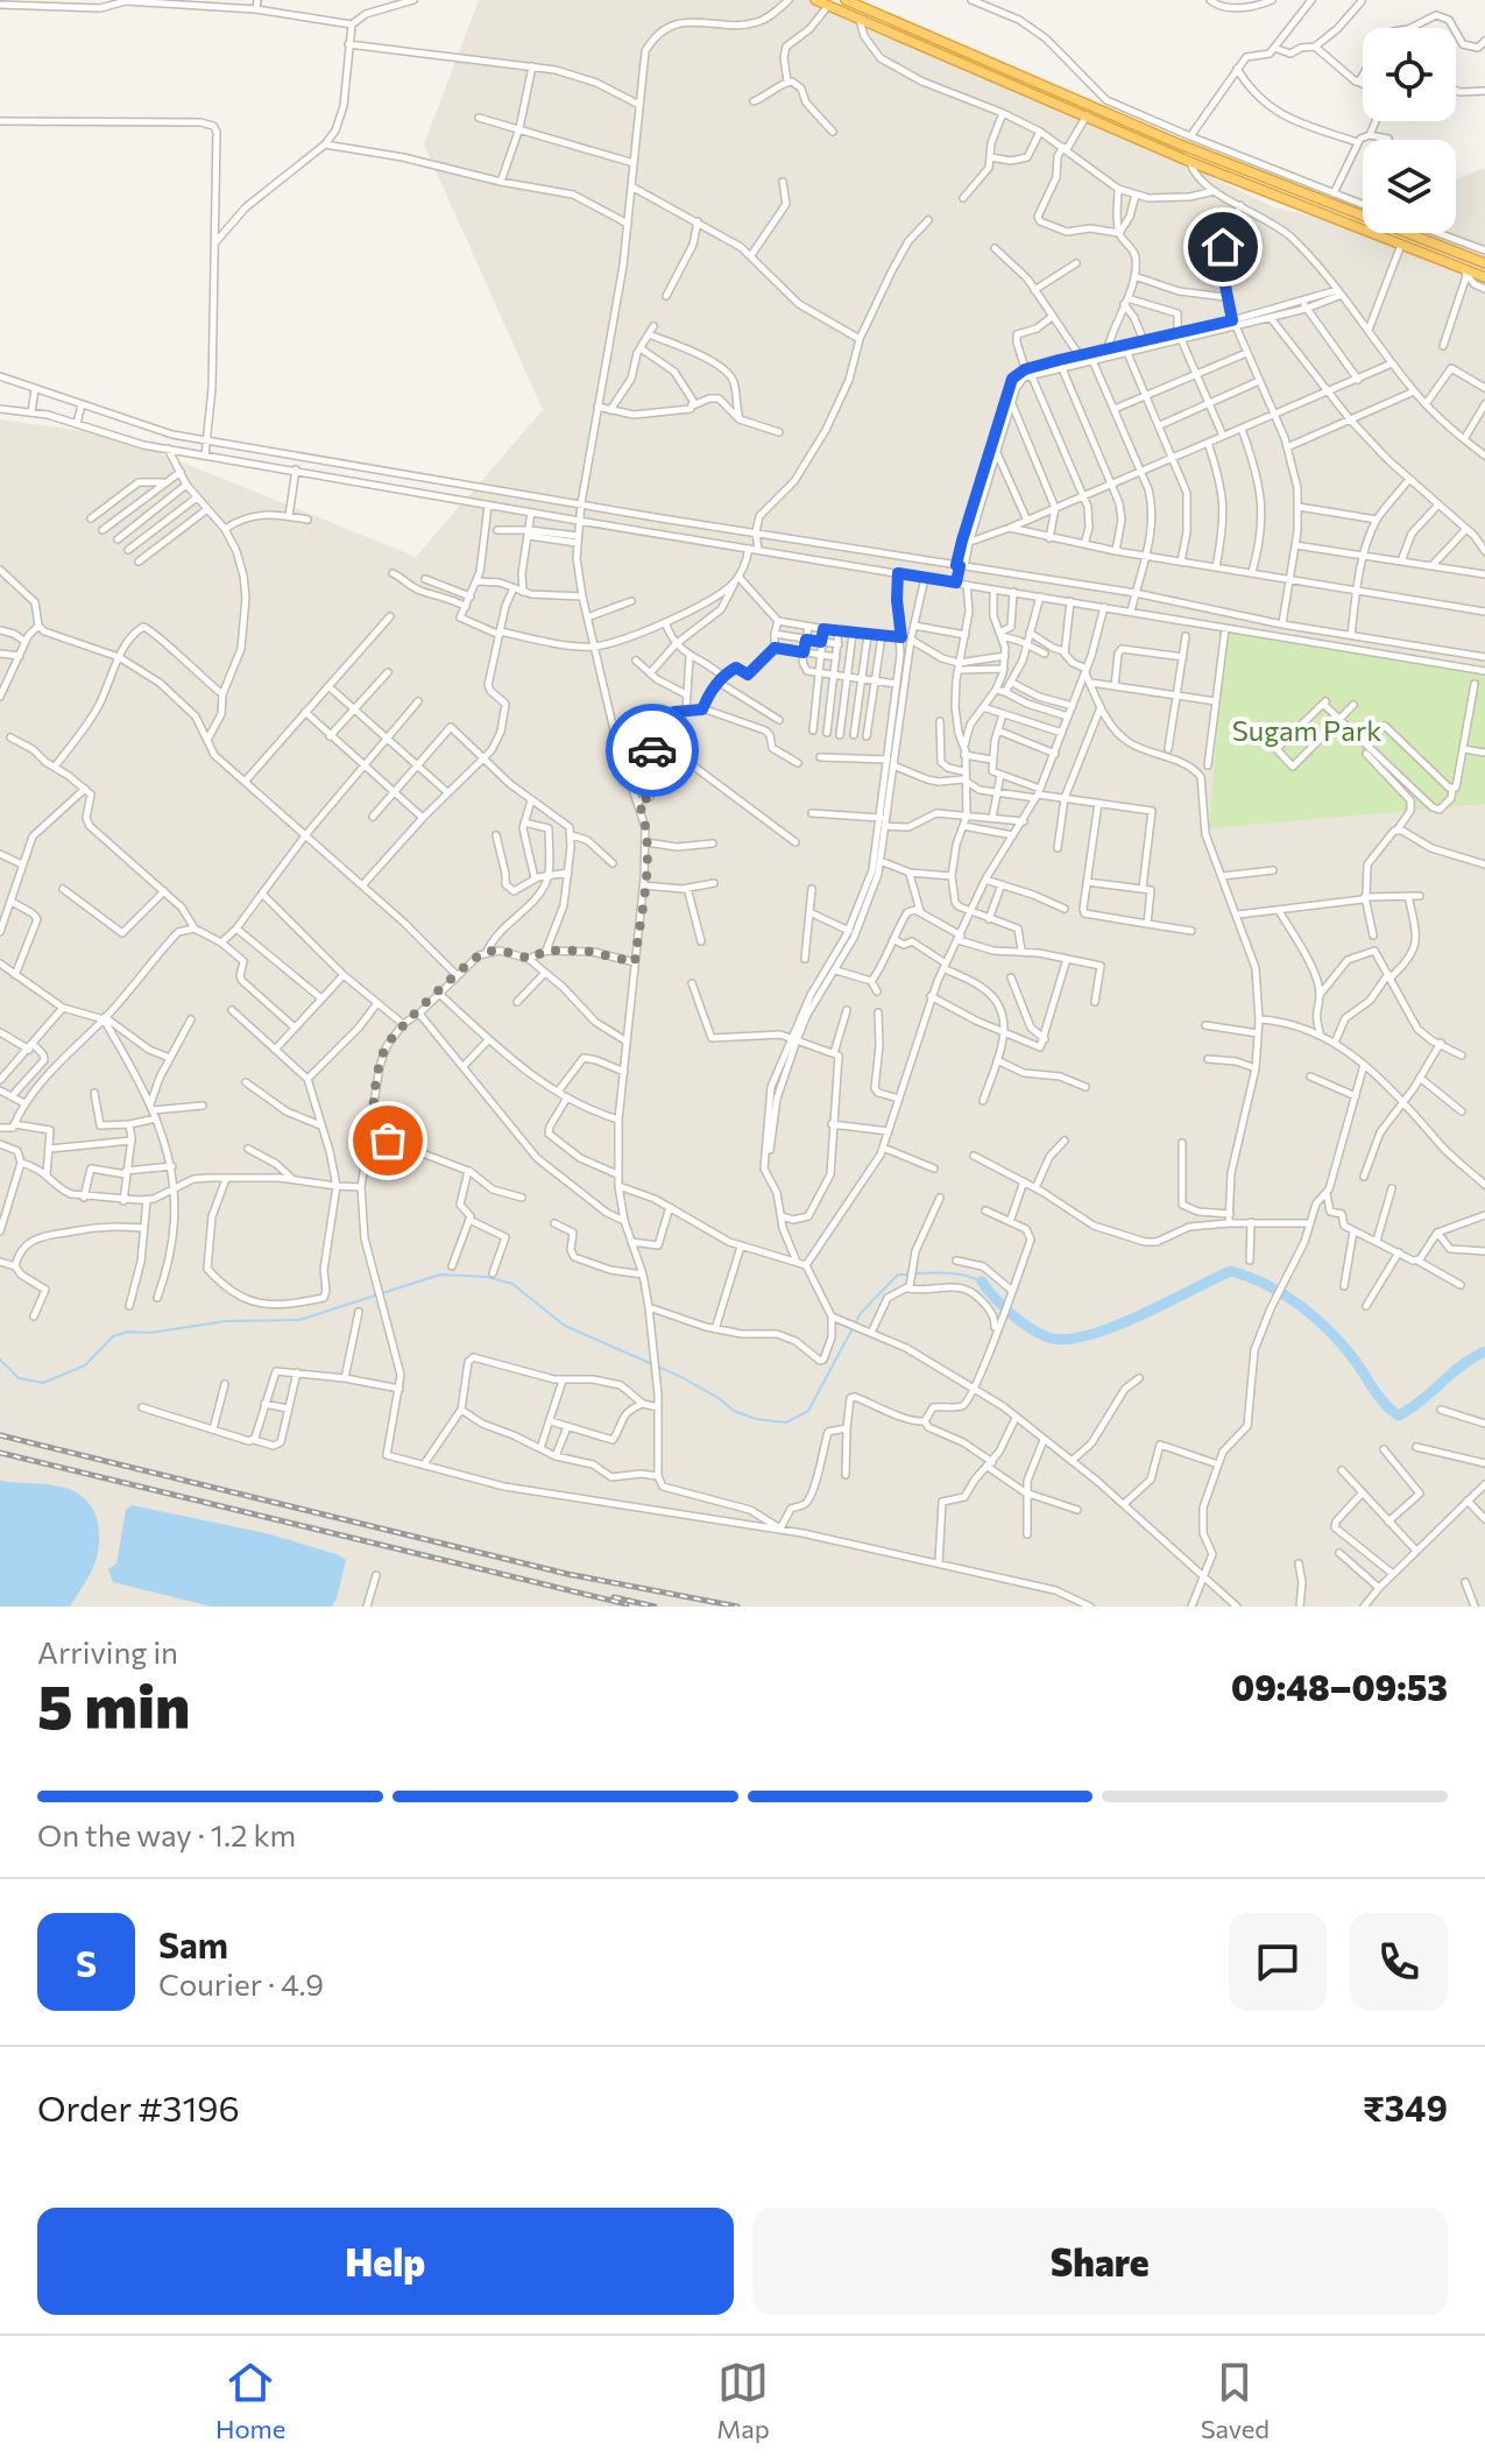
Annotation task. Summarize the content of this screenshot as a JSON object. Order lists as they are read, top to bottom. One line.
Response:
{"parks":["Sugam Park"],"page":{"heading":["5 min","Arriving in","09:48–09:53"],"panel":["Sam","Courier · 4.9","Order #3196","₹349"],"bar":"On the way · 1.2 km","round":"S","buttons":["Help","Share"],"tabs":["Home","Map","Saved"]}}
